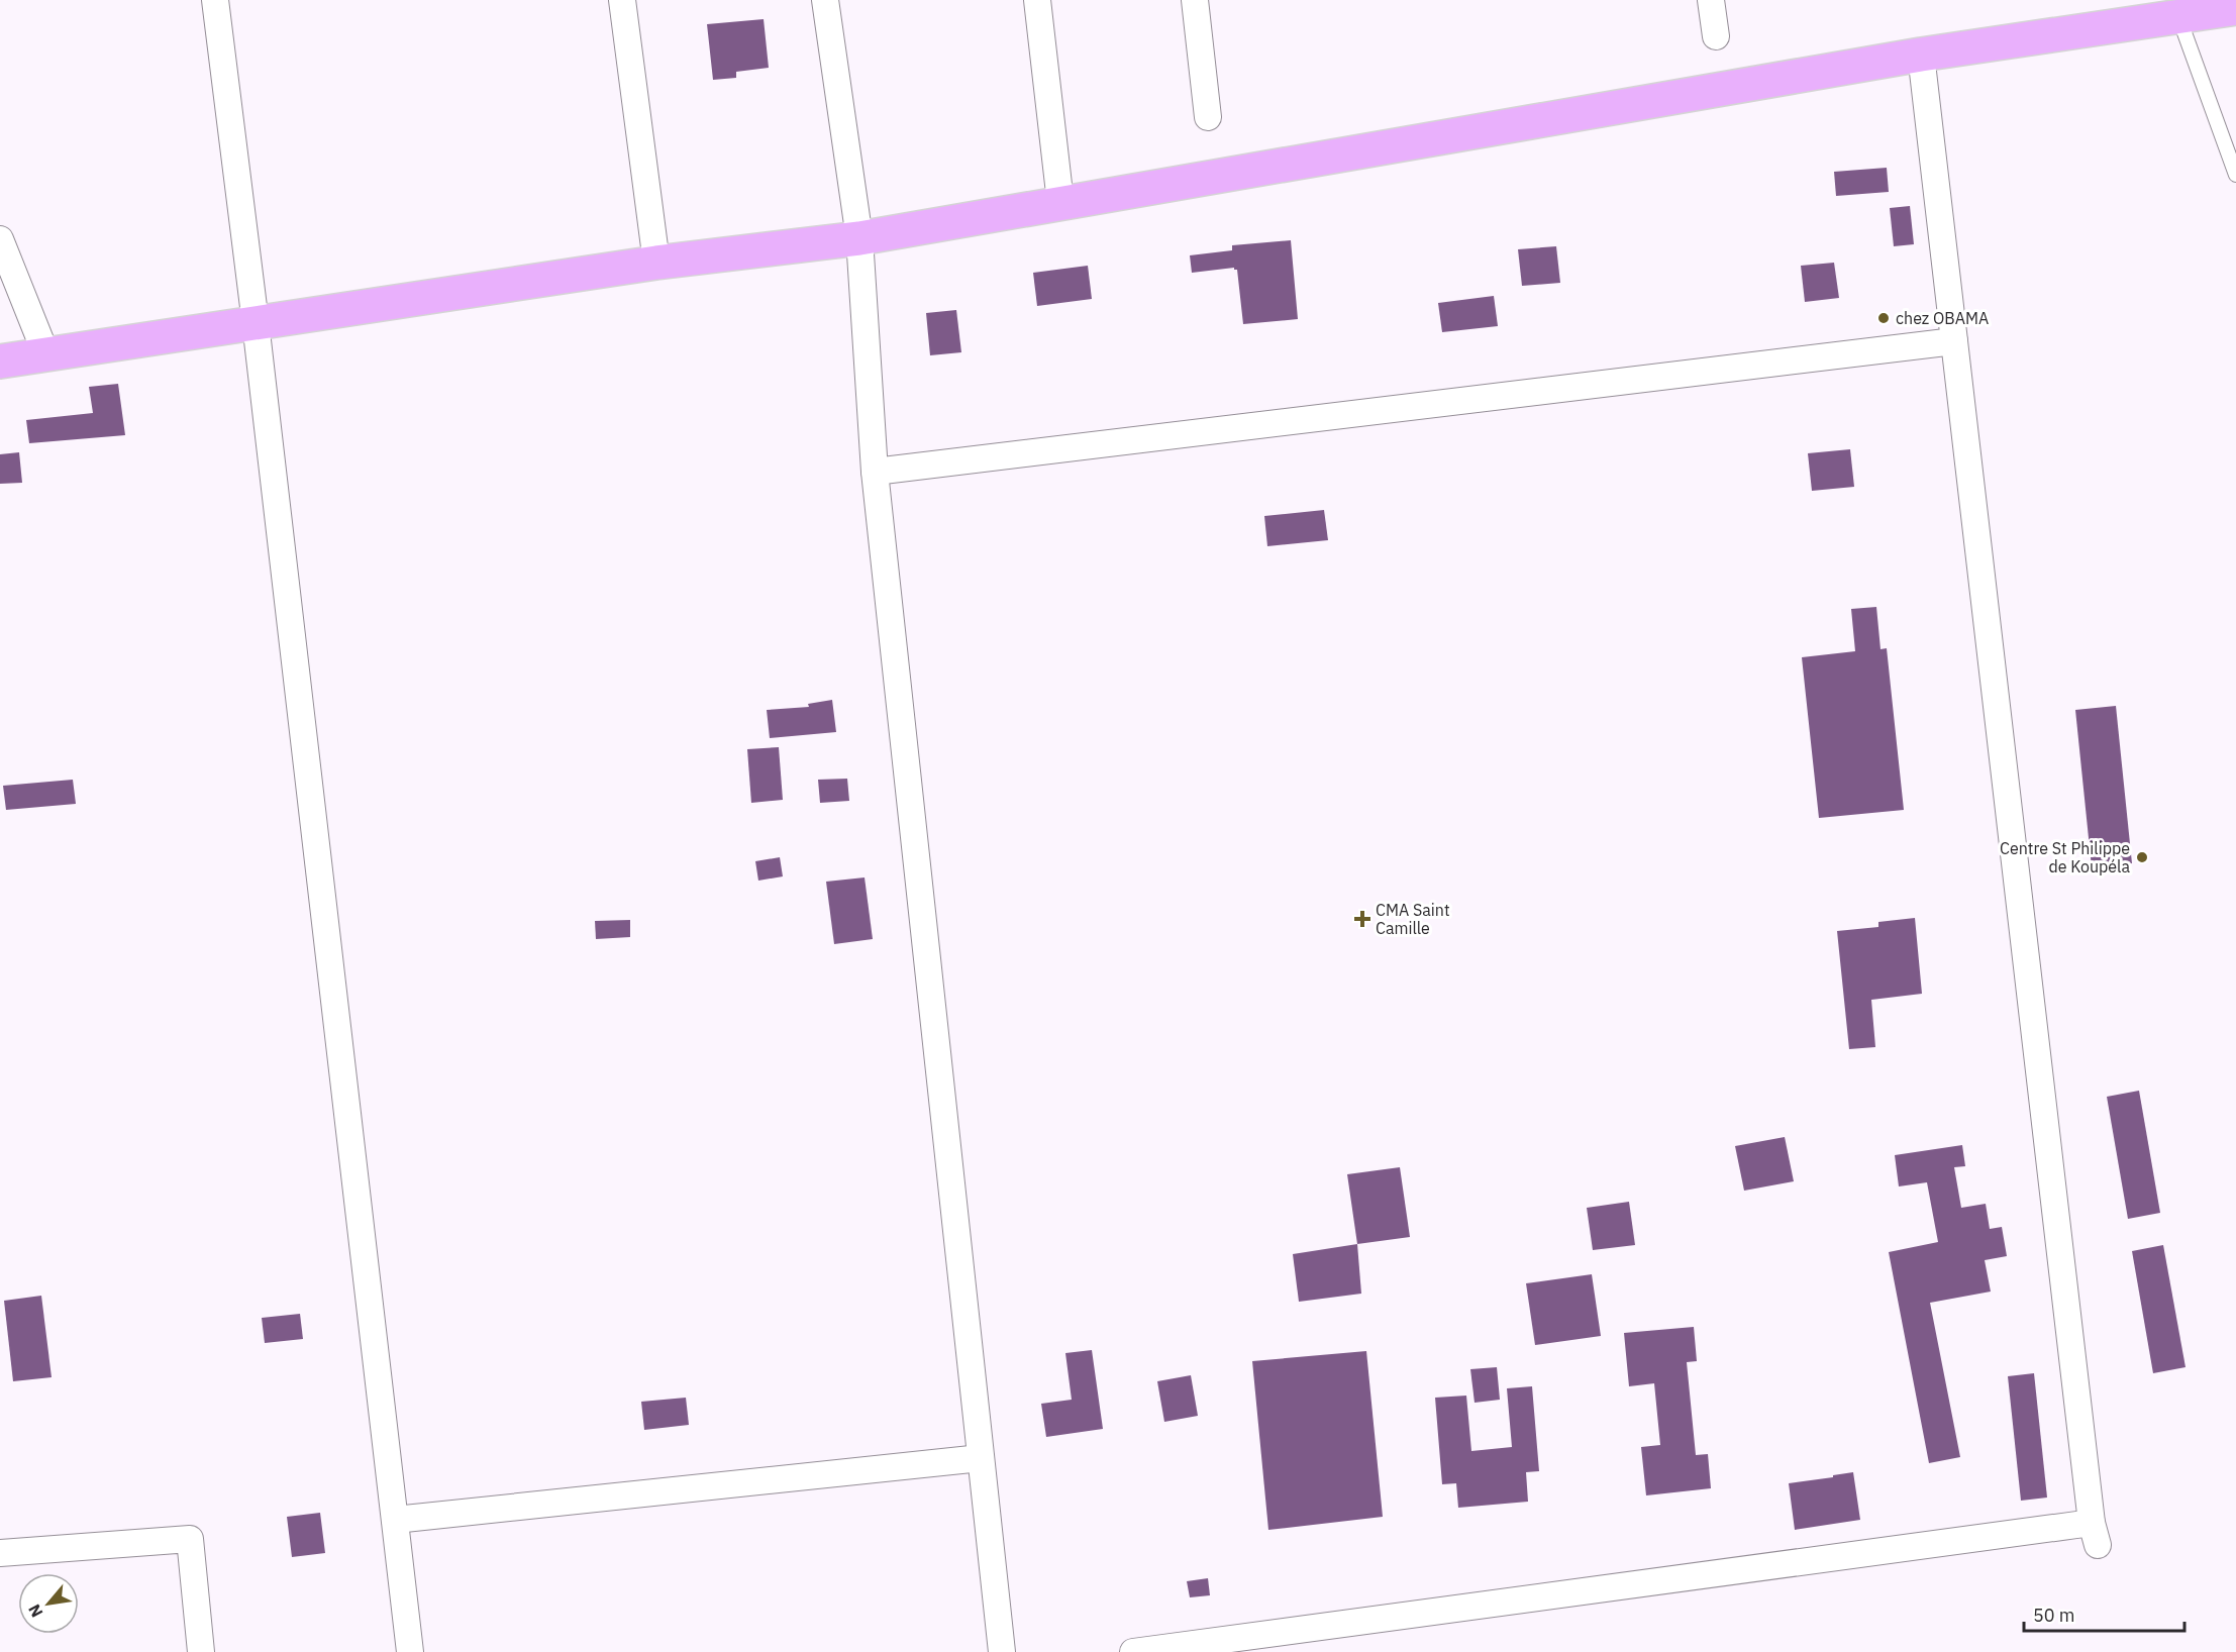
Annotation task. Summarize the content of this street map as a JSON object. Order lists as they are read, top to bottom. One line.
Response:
{"places":{"other":["chez OBAMA","Centre St Philippe de Koupéla"],"health":["CMA Saint Camille"]},"scale_bar":"50 m","north":"bottom left"}
